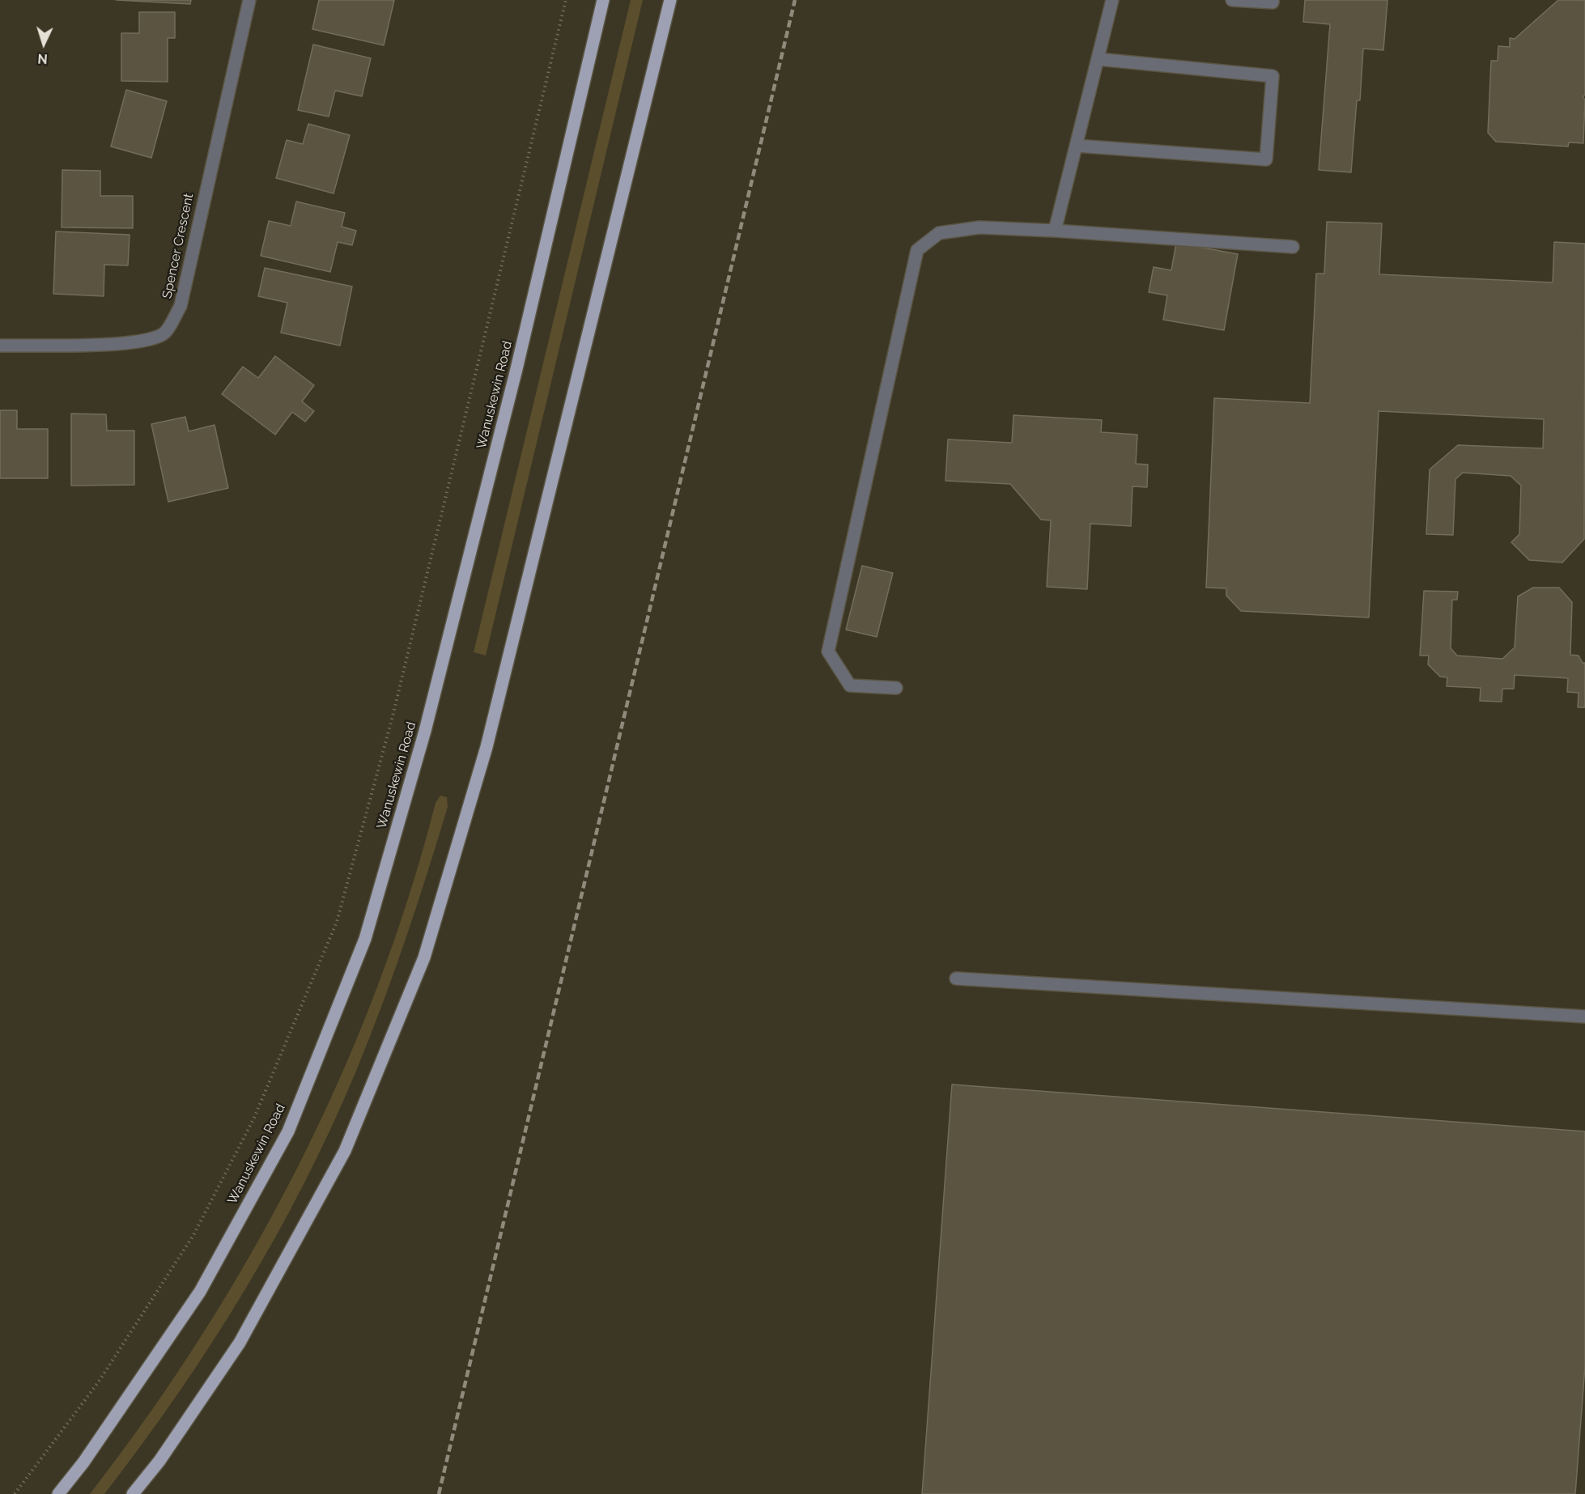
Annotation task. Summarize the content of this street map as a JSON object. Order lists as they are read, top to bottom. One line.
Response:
{"streets":{"main road":["Wanuskewin Road"],"street":["Spencer Crescent"]},"north":"bottom"}
